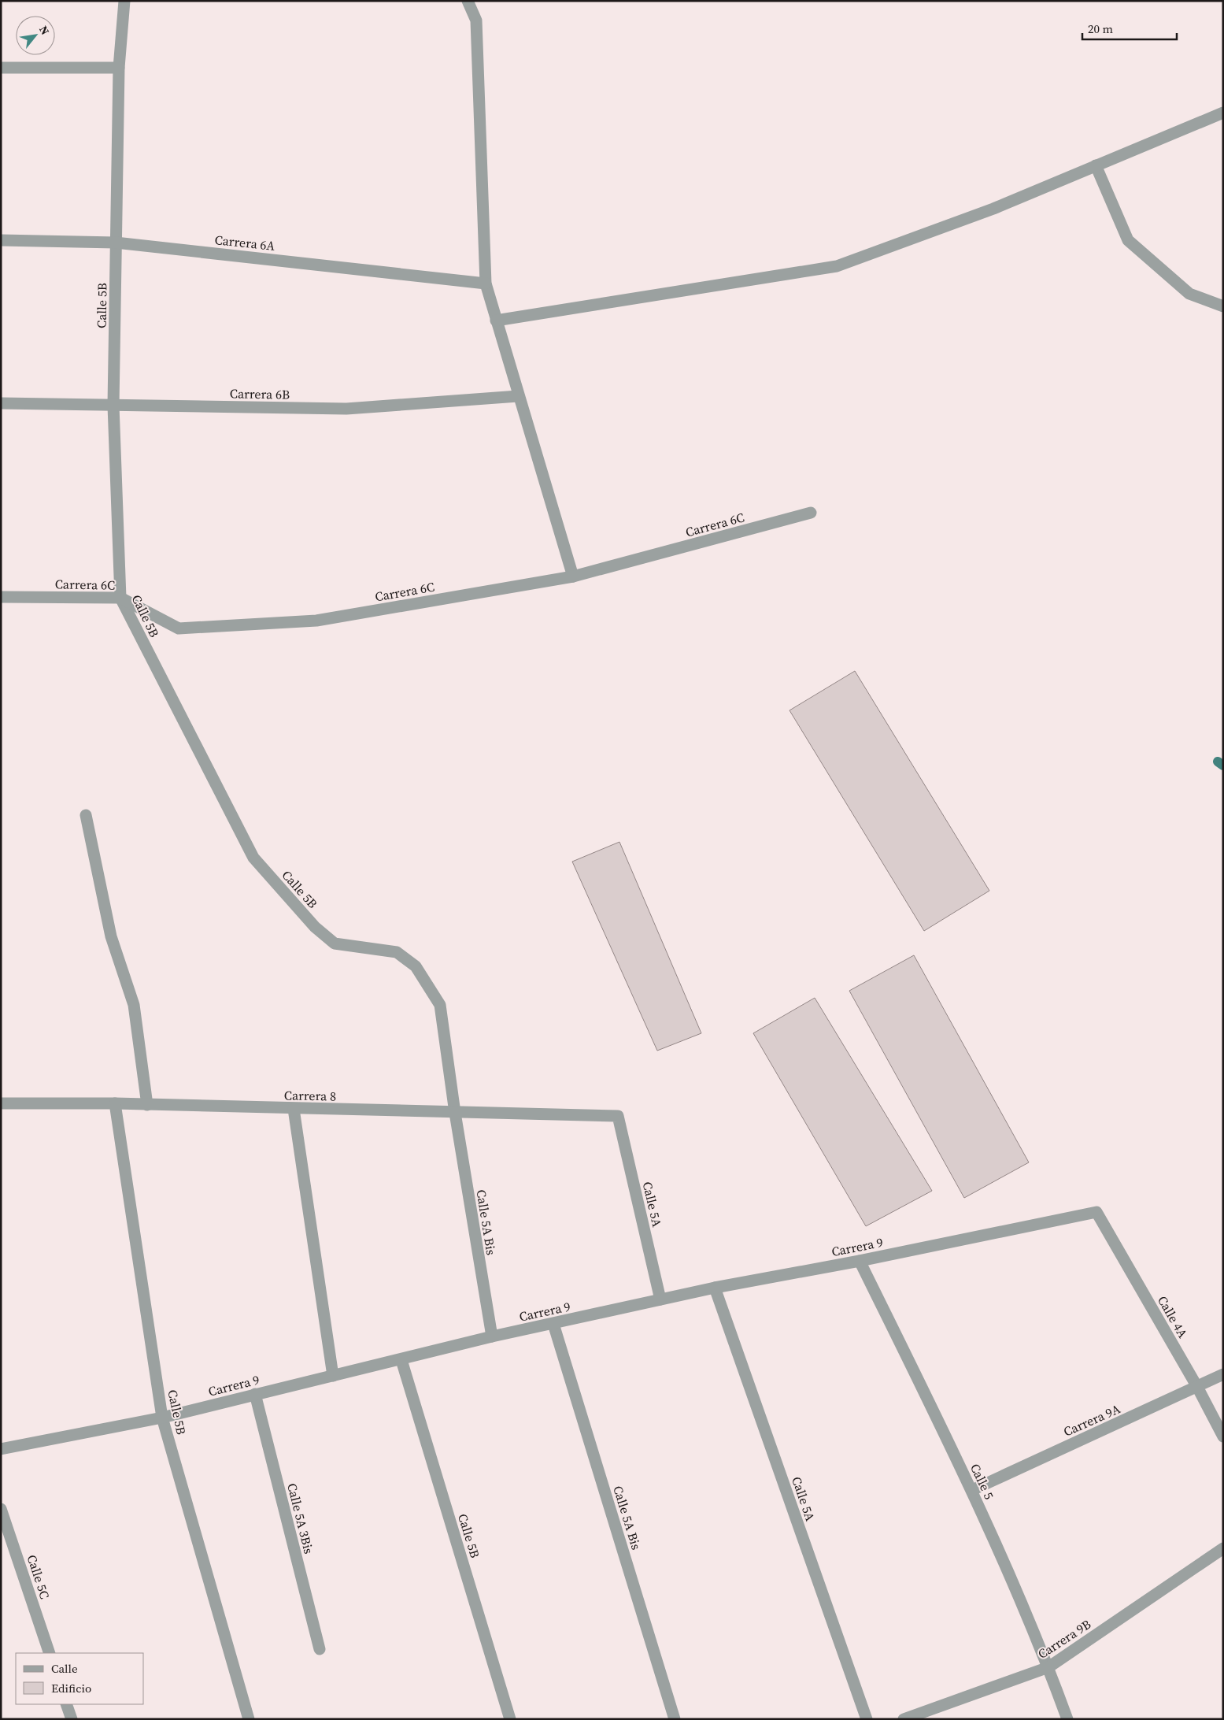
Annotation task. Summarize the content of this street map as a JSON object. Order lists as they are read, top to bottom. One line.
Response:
{"streets":{"street":["Carrera 6A","Calle 5B","Carrera 6B","Carrera 6C","Carrera 8","Calle 5A","Calle 5A Bis","Carrera 9","Calle 4A","Carrera 9A","Calle 5","Calle 5A 3Bis","Calle 5C","Carrera 9B"]},"crossings":[["Carrera 6A","Calle 5B"],["Calle 5B","Carrera 6B"],["Calle 5B","Carrera 6C"],["Calle 5B","Carrera 8"],["Calle 5B","Calle 5A Bis"],["Calle 5B","Carrera 9"],["Carrera 8","Calle 5A"],["Carrera 8","Calle 5A Bis"],["Calle 5A","Carrera 9"],["Calle 5A Bis","Carrera 9"],["Carrera 9","Calle 4A"],["Carrera 9","Calle 5"],["Carrera 9","Calle 5A 3Bis"],["Calle 4A","Carrera 9A"],["Carrera 9A","Calle 5"],["Calle 5","Carrera 9B"]],"legend":["Calle","Edificio"],"scale_bar":"20 m","north":"top right"}
